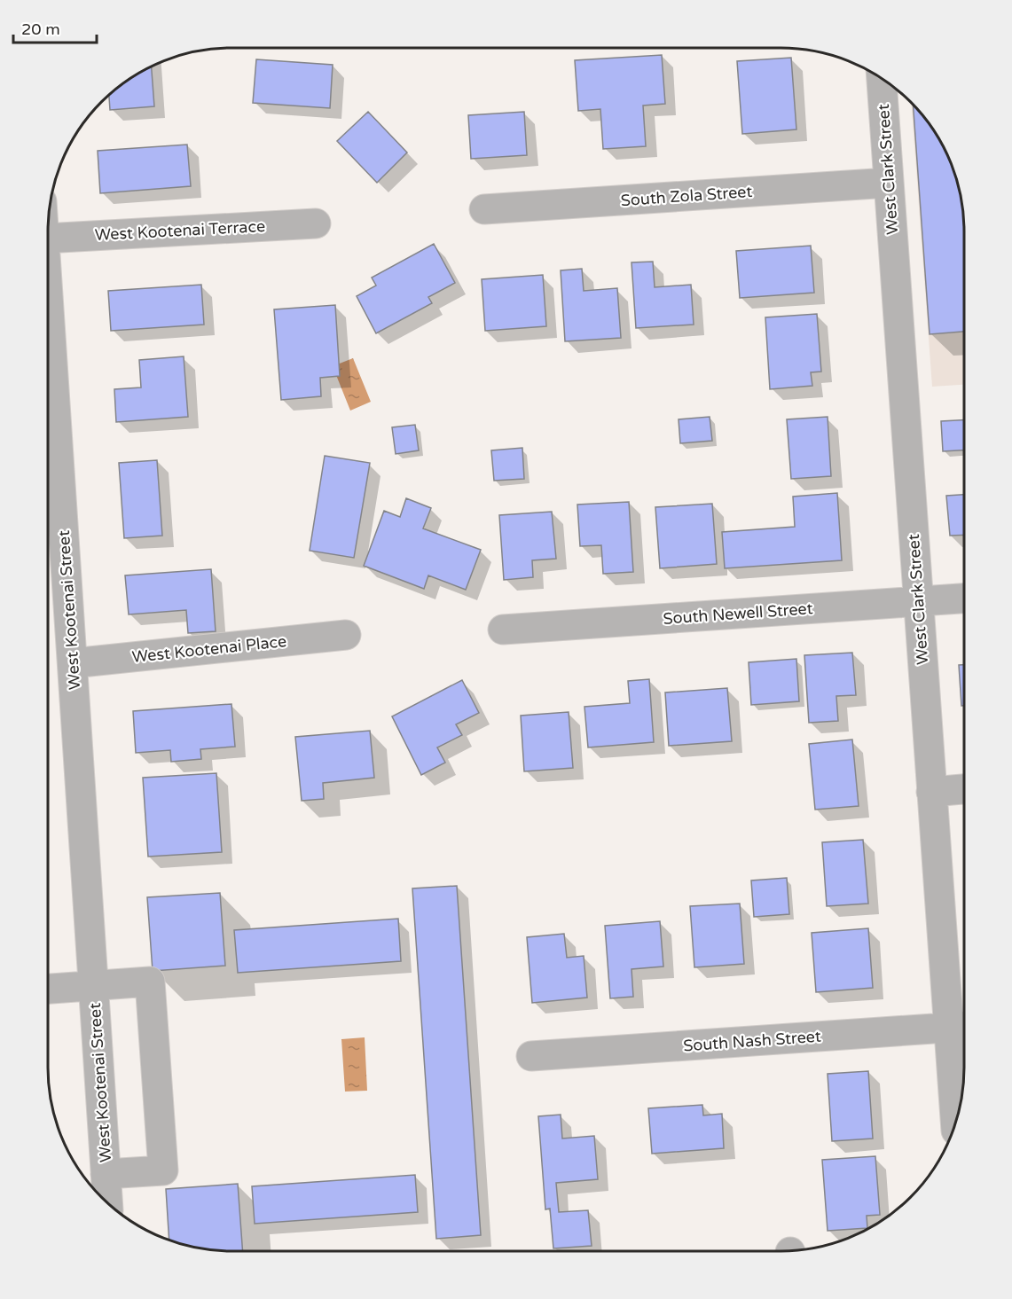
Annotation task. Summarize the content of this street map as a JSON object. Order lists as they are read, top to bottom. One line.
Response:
{"streets":{"street":["West Clark Street","South Zola Street","West Kootenai Terrace","West Kootenai Street","South Newell Street","West Kootenai Place","South Nash Street"]},"crossings":[["West Clark Street","South Zola Street"],["West Clark Street","South Newell Street"],["West Clark Street","South Nash Street"],["West Kootenai Street","West Kootenai Place"]],"scale_bar":"20 m"}
